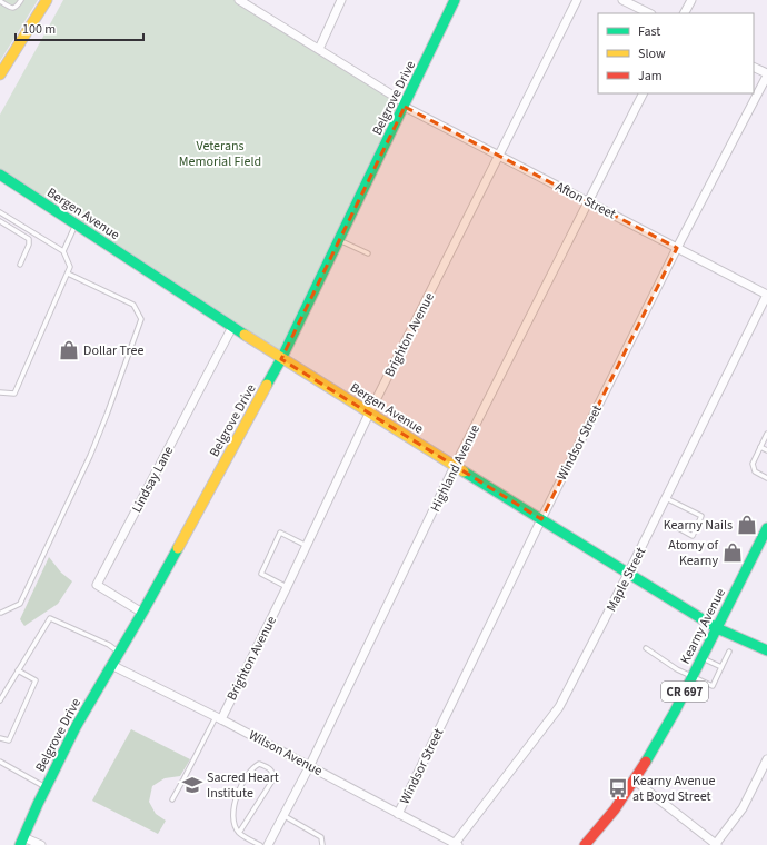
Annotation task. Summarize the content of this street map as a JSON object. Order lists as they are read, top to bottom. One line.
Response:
{"streets":{"street":["Belgrove Drive","Afton Street","Bergen Avenue","Brighton Avenue","Windsor Street","Highland Avenue","Lindsay Lane","Maple Street","Kearny Avenue","CR 697","Wilson Avenue"]},"crossings":[["Belgrove Drive","Afton Street"],["Belgrove Drive","Bergen Avenue"],["Belgrove Drive","Lindsay Lane"],["Belgrove Drive","Wilson Avenue"],["Afton Street","Brighton Avenue"],["Afton Street","Windsor Street"],["Afton Street","Highland Avenue"],["Afton Street","Maple Street"],["Bergen Avenue","Brighton Avenue"],["Bergen Avenue","Windsor Street"],["Bergen Avenue","Highland Avenue"],["Bergen Avenue","Lindsay Lane"],["Bergen Avenue","Maple Street"],["Bergen Avenue","Kearny Avenue"],["Brighton Avenue","Wilson Avenue"],["Windsor Street","Wilson Avenue"],["Highland Avenue","Wilson Avenue"],["Maple Street","Wilson Avenue"]],"parks":["Veterans Memorial Field"],"places":{"shop":["Dollar Tree","Kearny Nails","Atomy of Kearny"],"school or university":["Sacred Heart Institute"],"bus stop":["Kearny Avenue at Boyd Street"]},"legend":["Fast","Slow","Jam"],"scale_bar":"100 m"}
